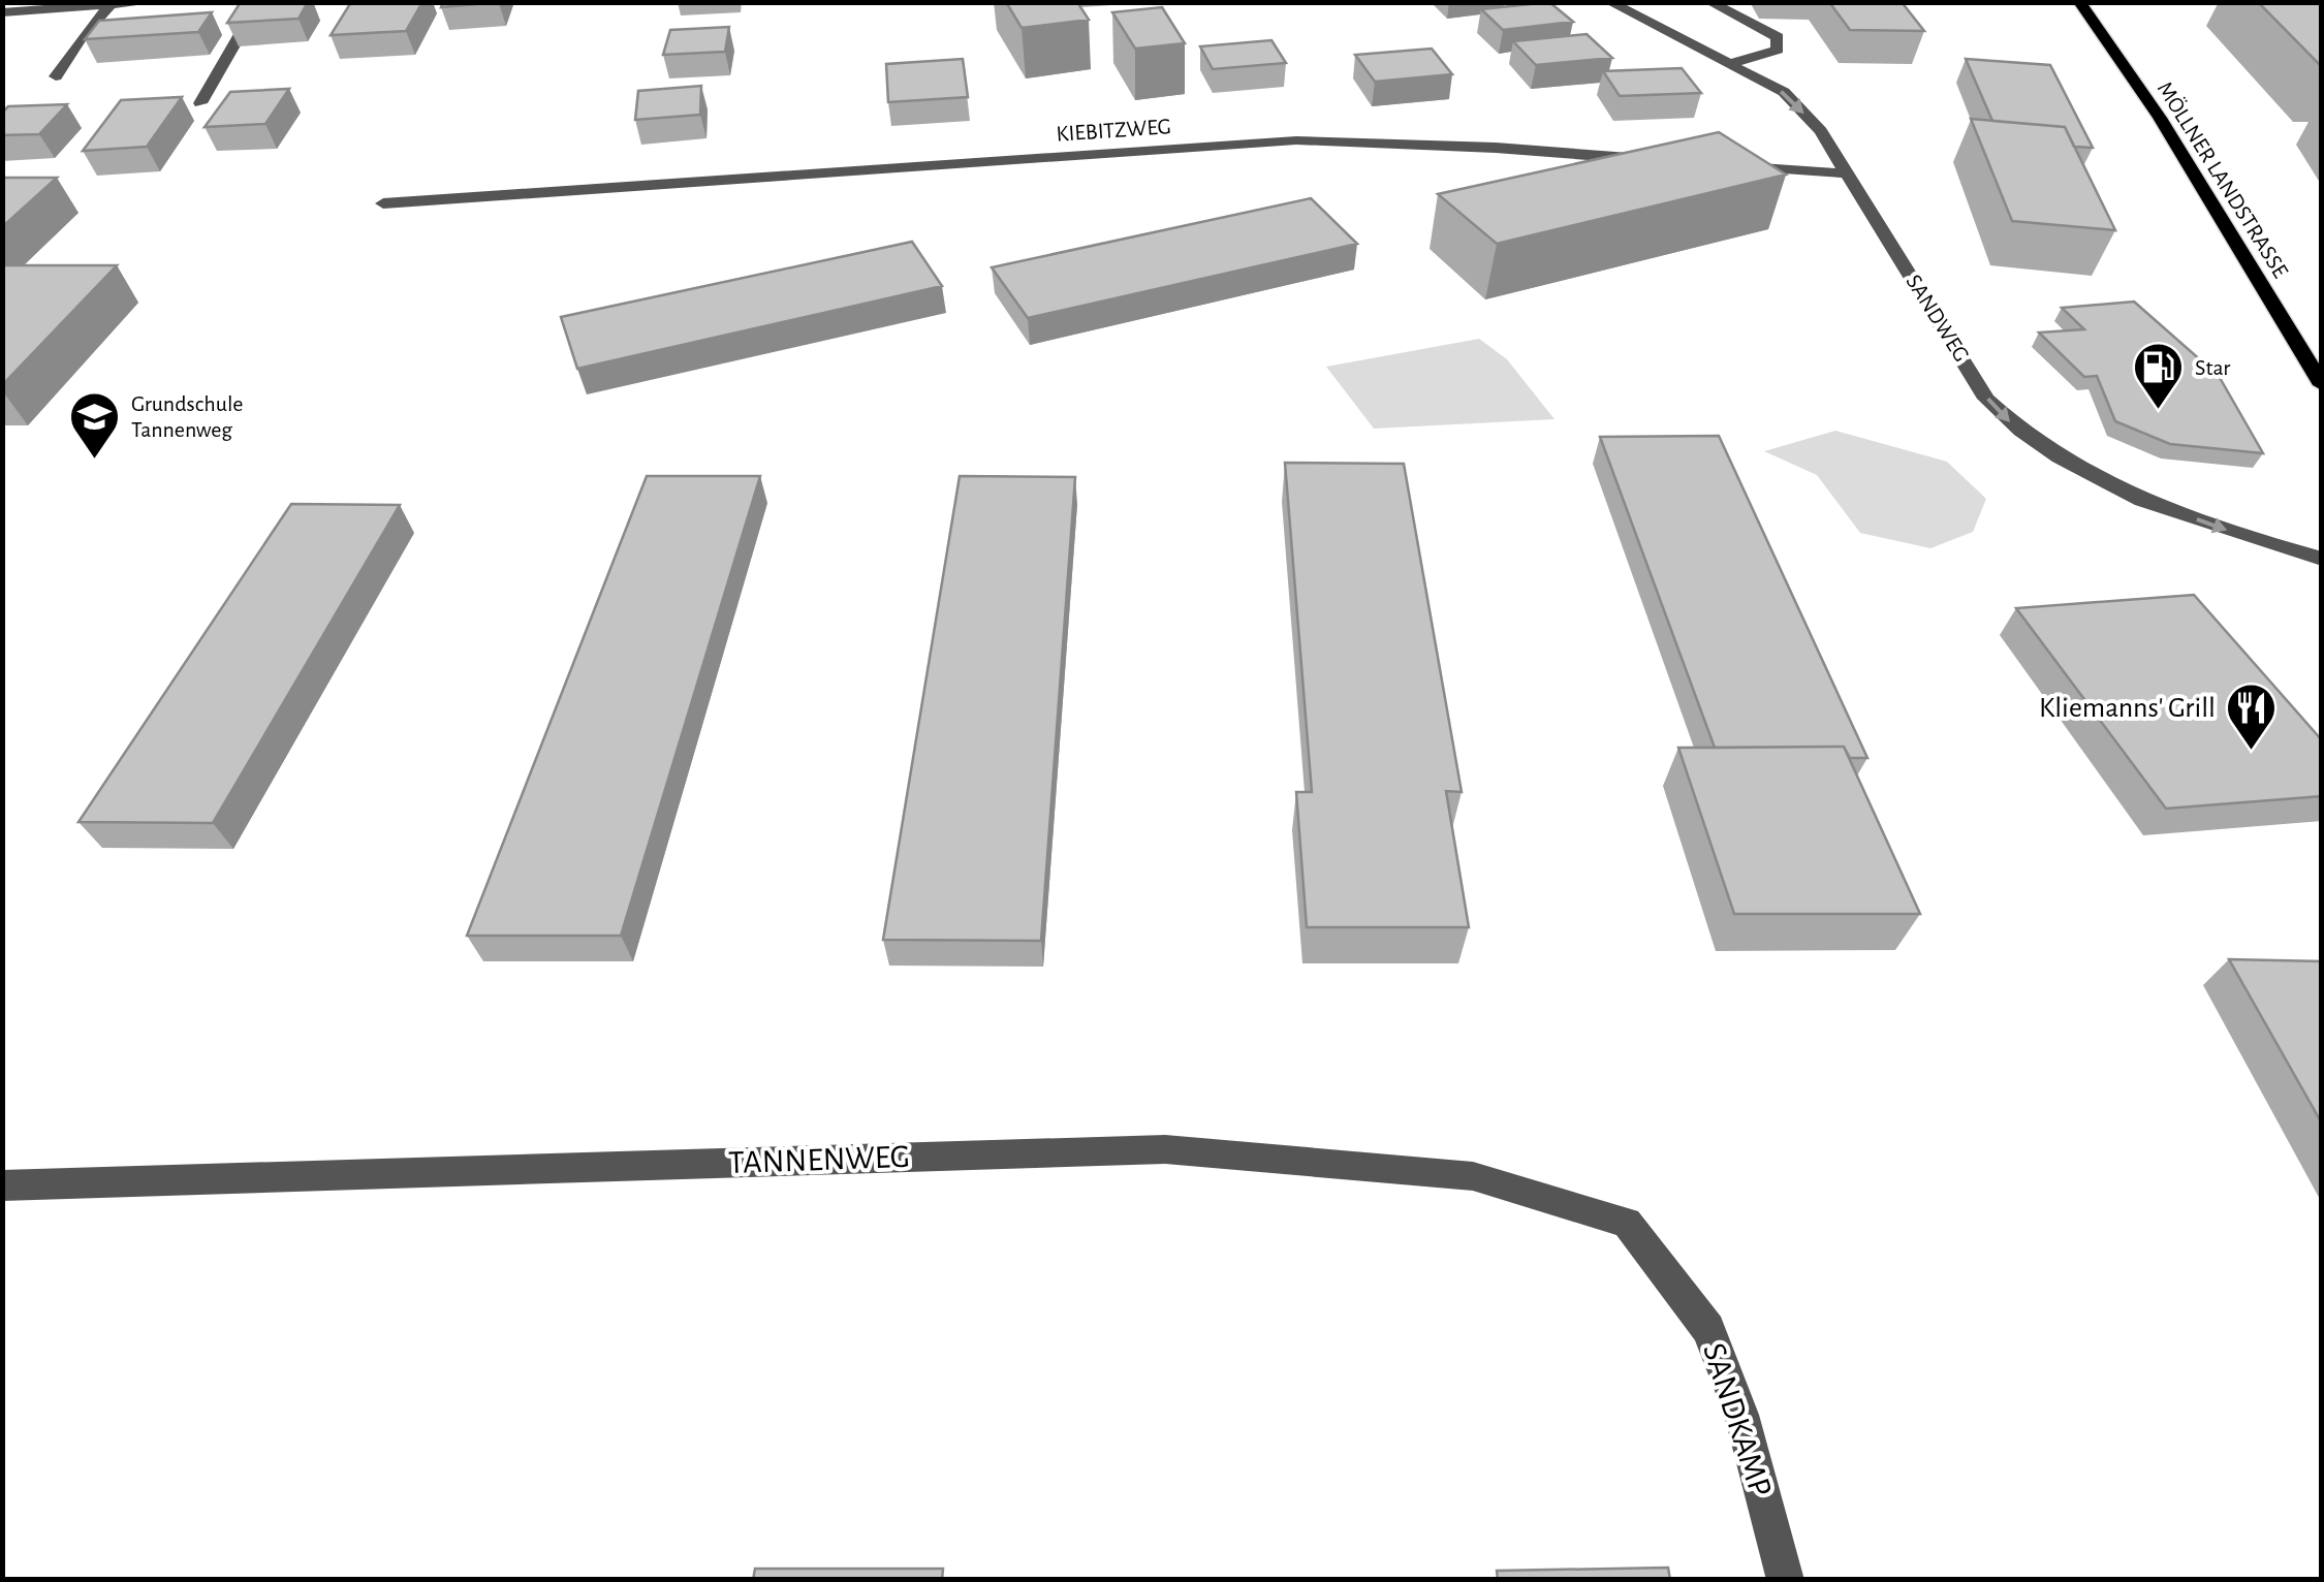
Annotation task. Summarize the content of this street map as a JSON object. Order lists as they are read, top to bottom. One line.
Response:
{"streets":{"main road":["MÖLLNER LANDSTRASSE"],"street":["KIEBITZWEG","SANDWEG","TANNENWEG","SANDKAMP"]},"crossings":[["TANNENWEG","SANDKAMP"]],"one_way":["SANDWEG"],"places":{"fuel station":["Star"],"school or university":["Grundschule Tannenweg"],"restaurant":["Kliemanns' Grill"]}}
